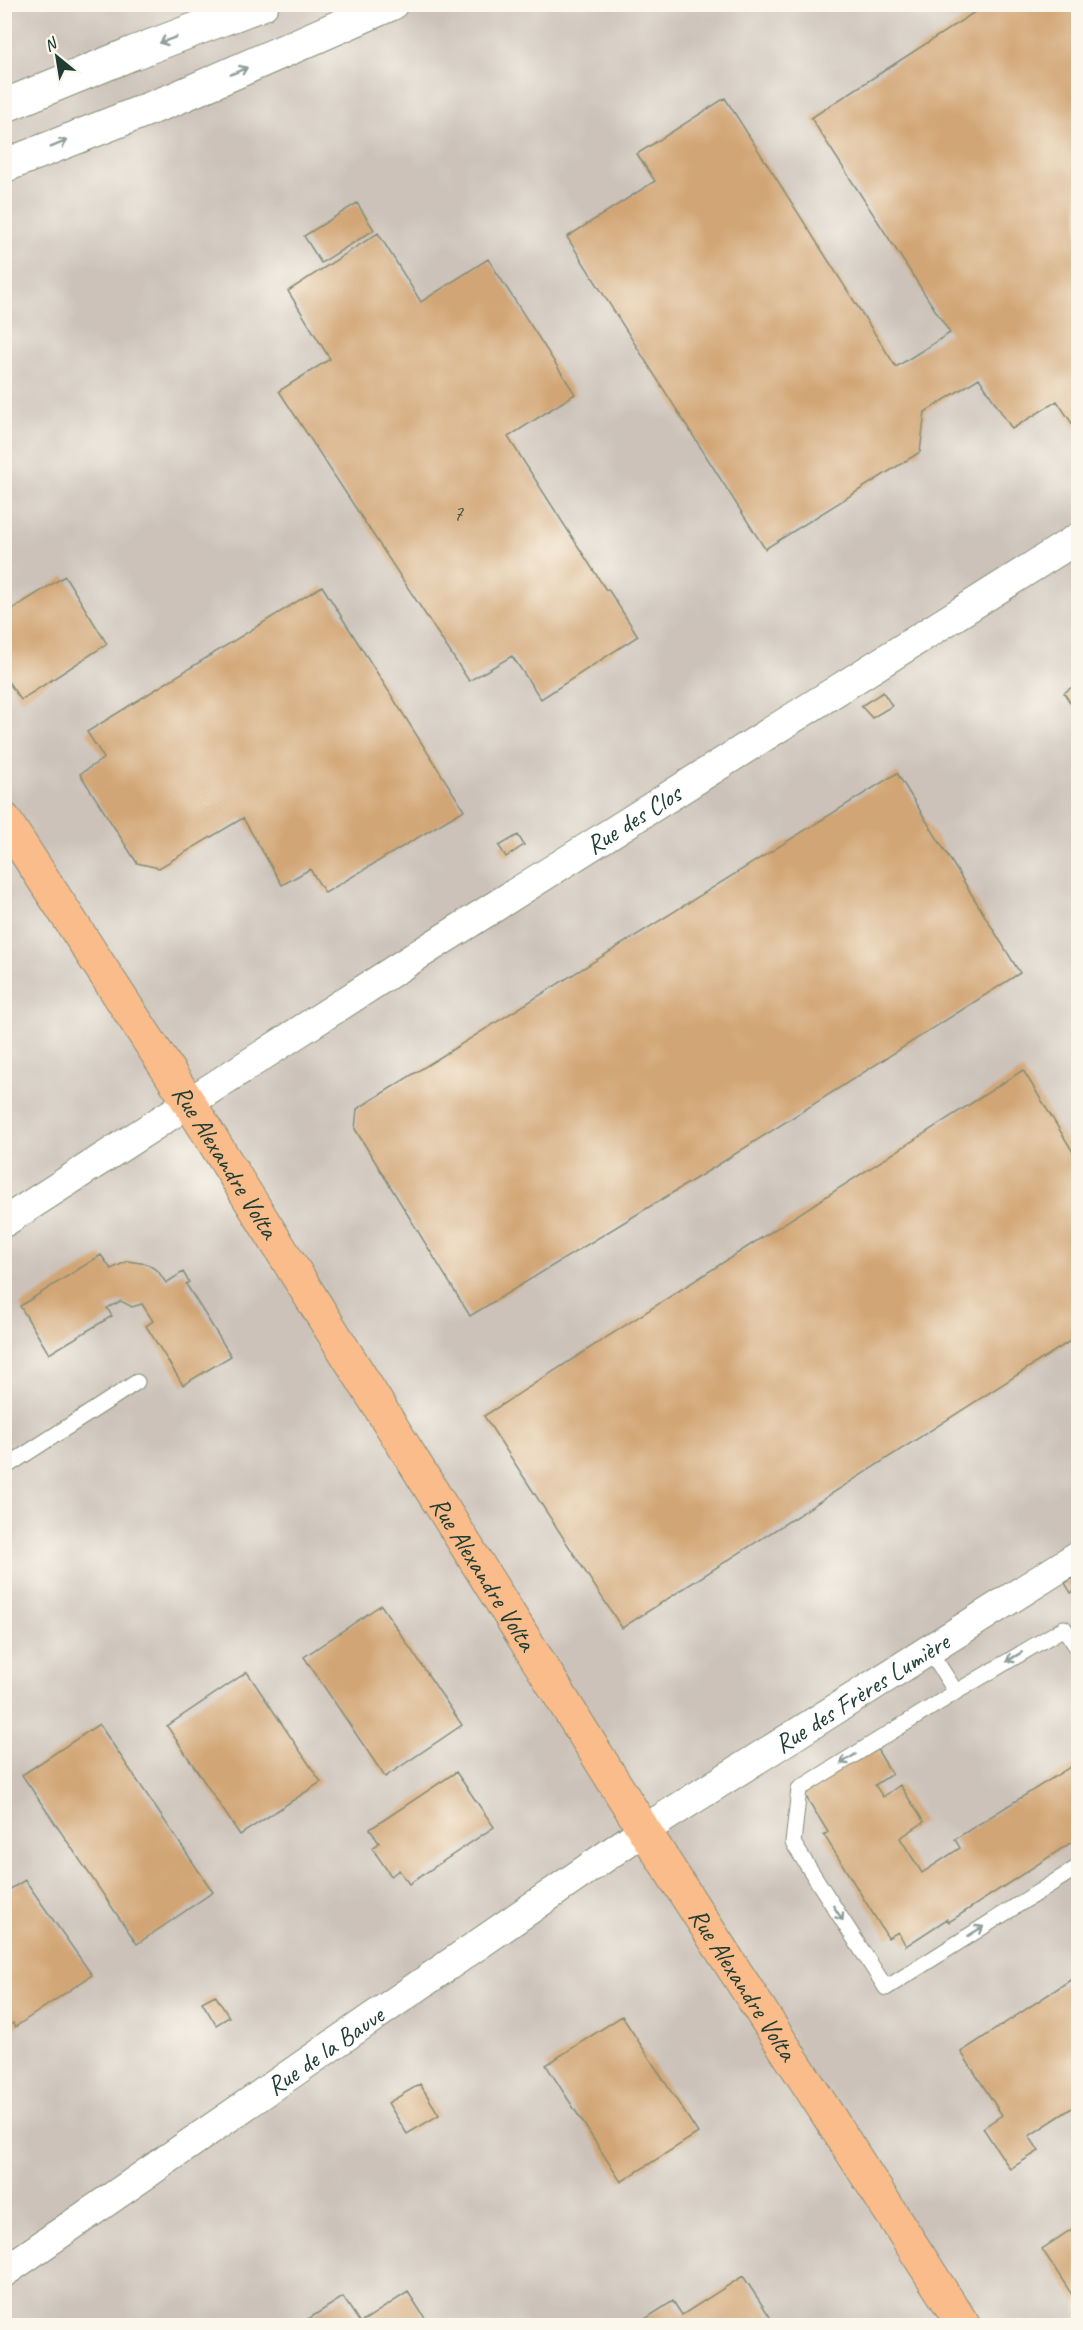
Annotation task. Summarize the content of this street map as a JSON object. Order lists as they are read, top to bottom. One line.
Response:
{"streets":{"main road":["Rue Alexandre Volta"],"street":["Rue des Clos","Rue des Frères Lumière","Rue de la Bauve"]},"crossings":[["Rue des Clos","Rue Alexandre Volta"],["Rue Alexandre Volta","Rue des Frères Lumière"],["Rue Alexandre Volta","Rue de la Bauve"],["Rue des Frères Lumière","Rue de la Bauve"]],"house_numbers":["7"],"north":"top left"}
